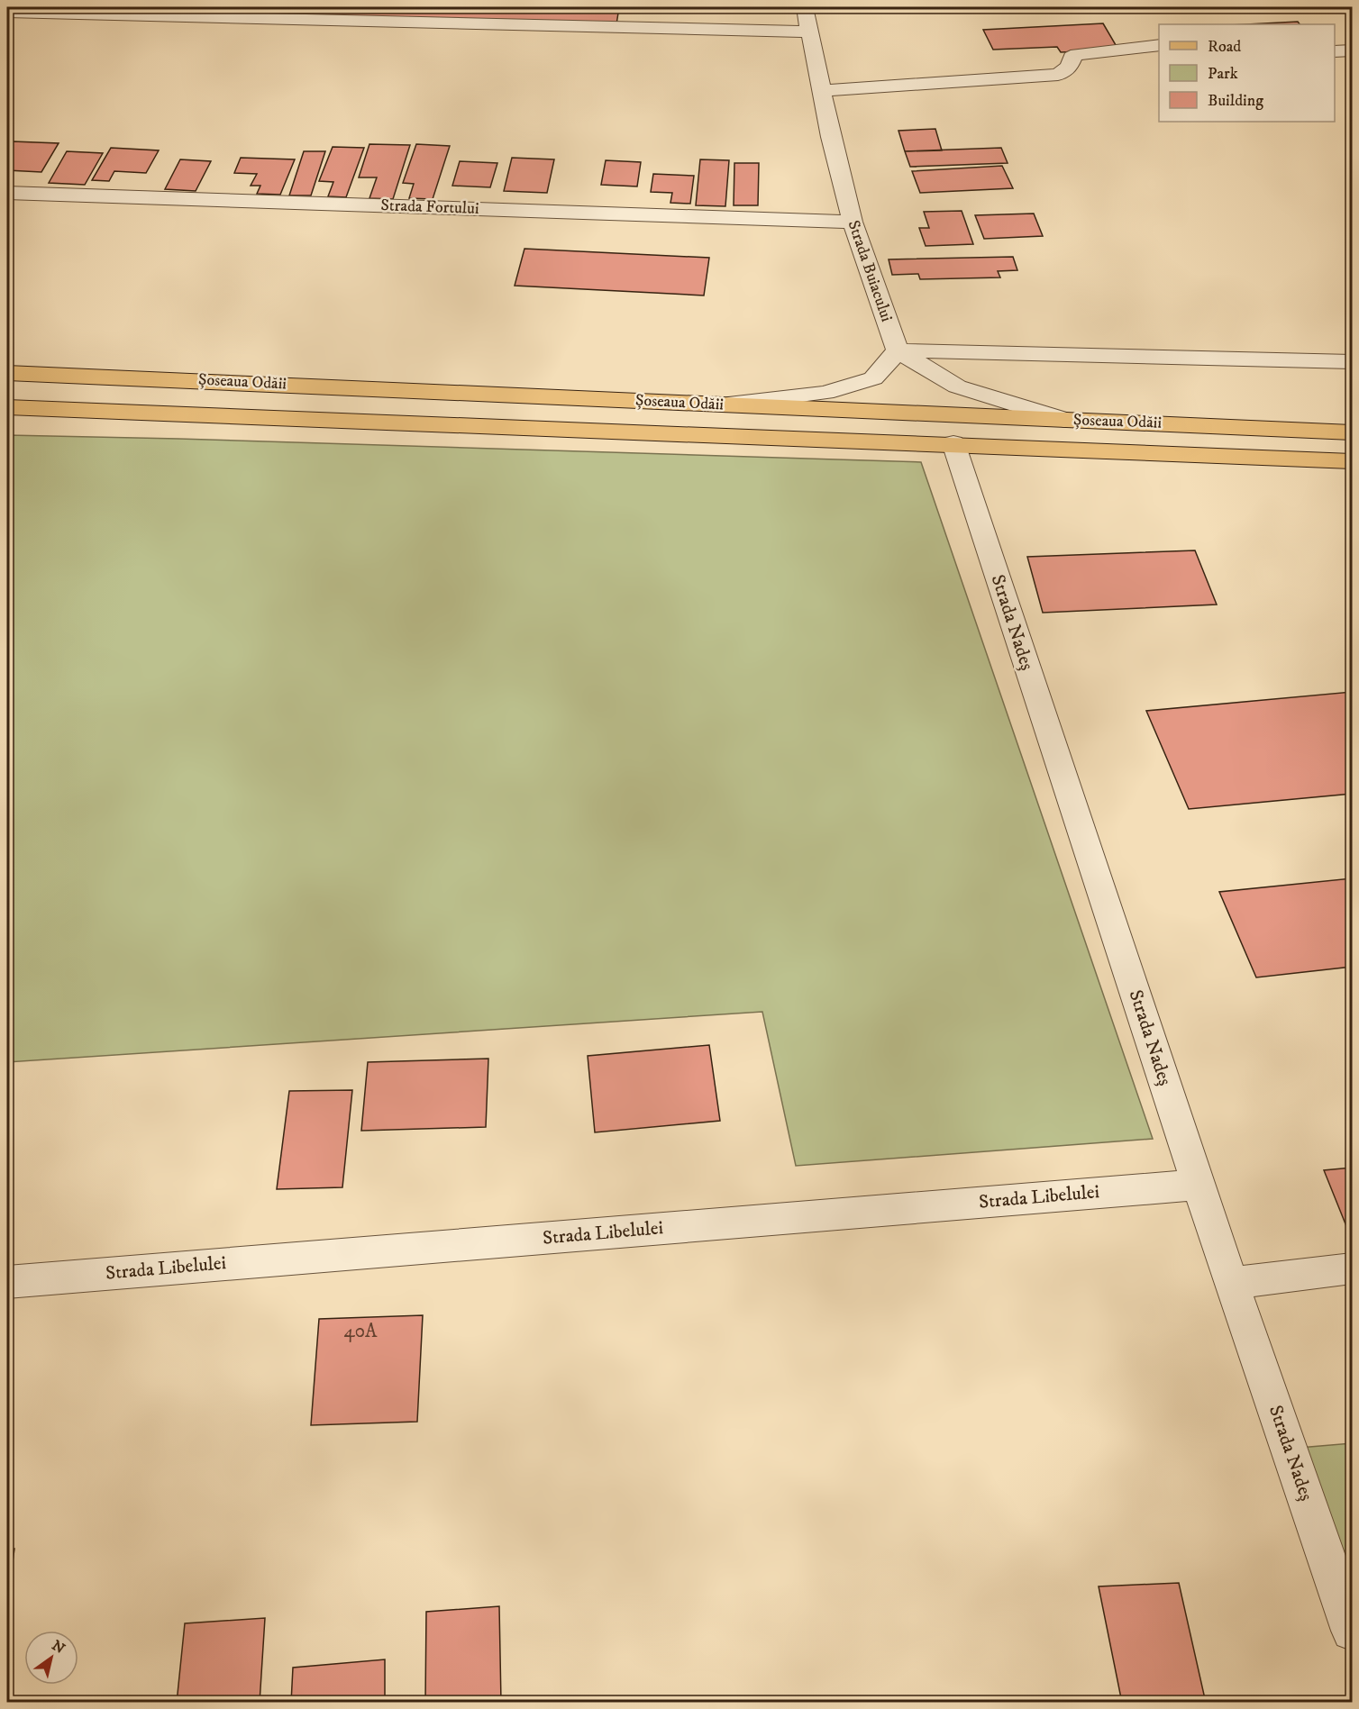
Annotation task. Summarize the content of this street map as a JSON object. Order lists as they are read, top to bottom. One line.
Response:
{"streets":{"main road":["Șoseaua Odăii"],"street":["Strada Fortului","Strada Buiacului","Strada Nadeș","Strada Libelulei"]},"crossings":[["Strada Fortului","Strada Buiacului"],["Șoseaua Odăii","Strada Nadeș"],["Strada Nadeș","Strada Libelulei"]],"house_numbers":["40A"],"legend":["Road","Park","Building"],"north":"top right"}
